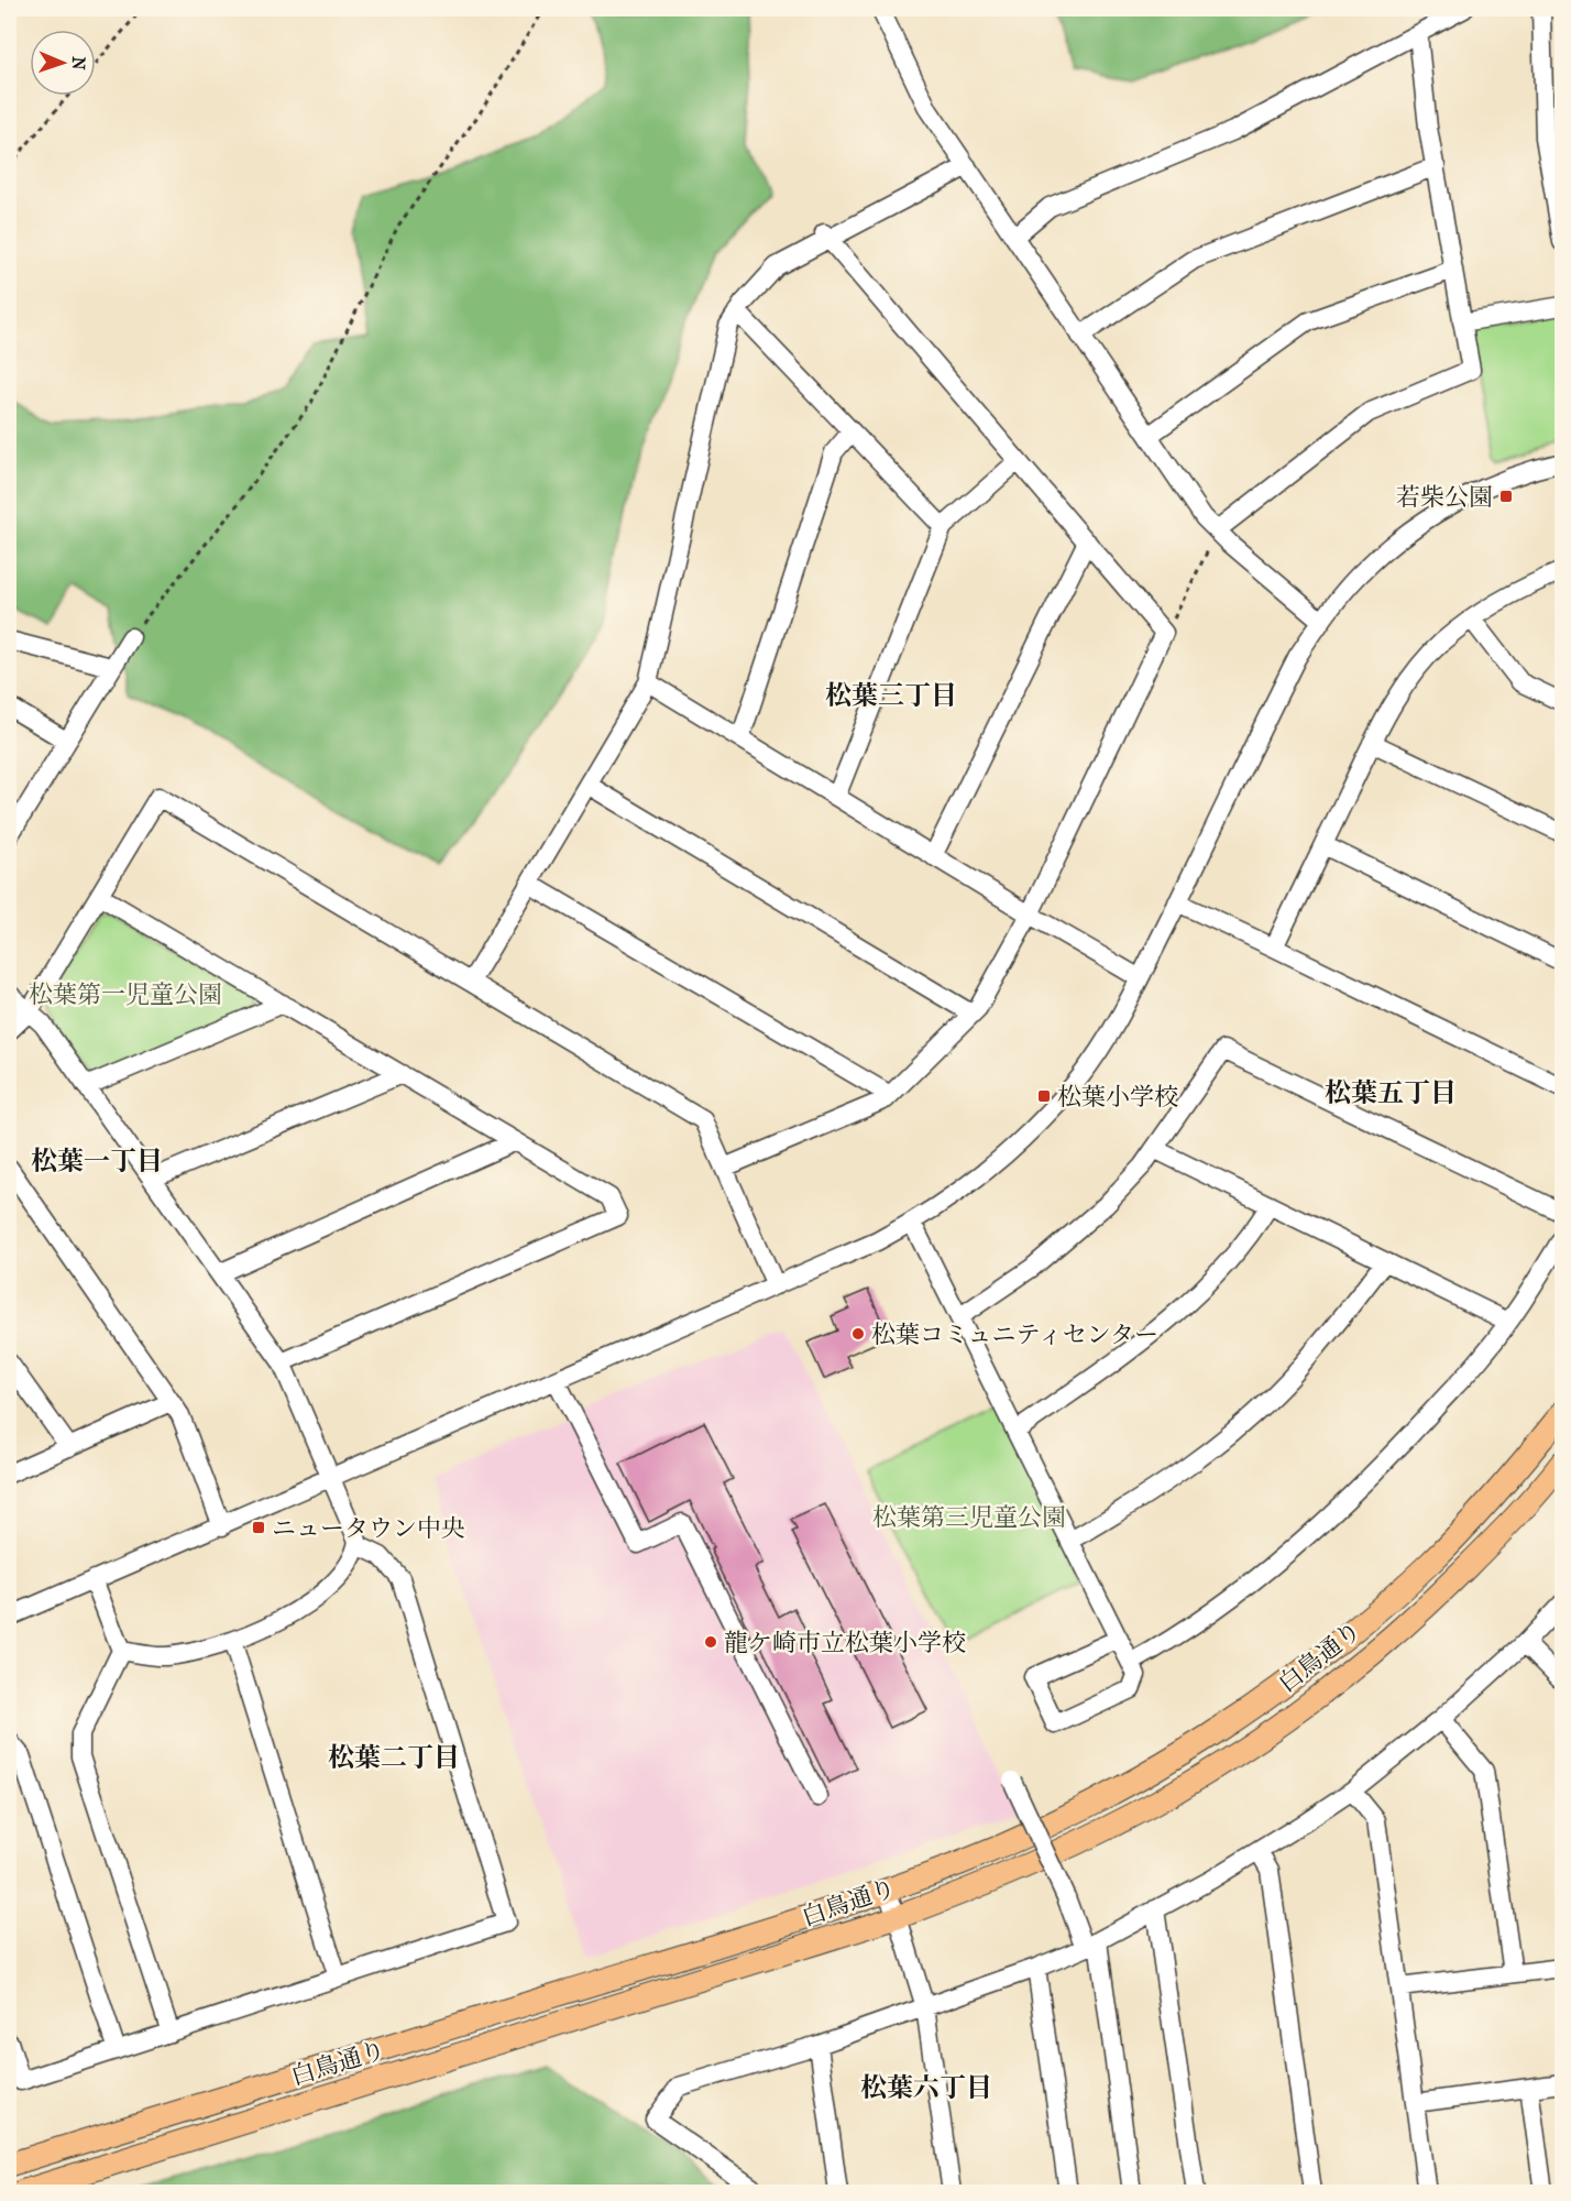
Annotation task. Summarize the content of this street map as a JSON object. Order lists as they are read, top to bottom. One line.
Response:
{"streets":{"main road":["白鳥通り"]},"districts":["松葉三丁目","松葉五丁目","松葉一丁目","松葉二丁目","松葉六丁目"],"parks":["松葉第一児童公園","松葉第三児童公園"],"places":{"transit":["若柴公園","松葉小学校","ニュータウン中央"],"other":["松葉コミュニティセンター","龍ケ崎市立松葉小学校"]},"north":"right"}
